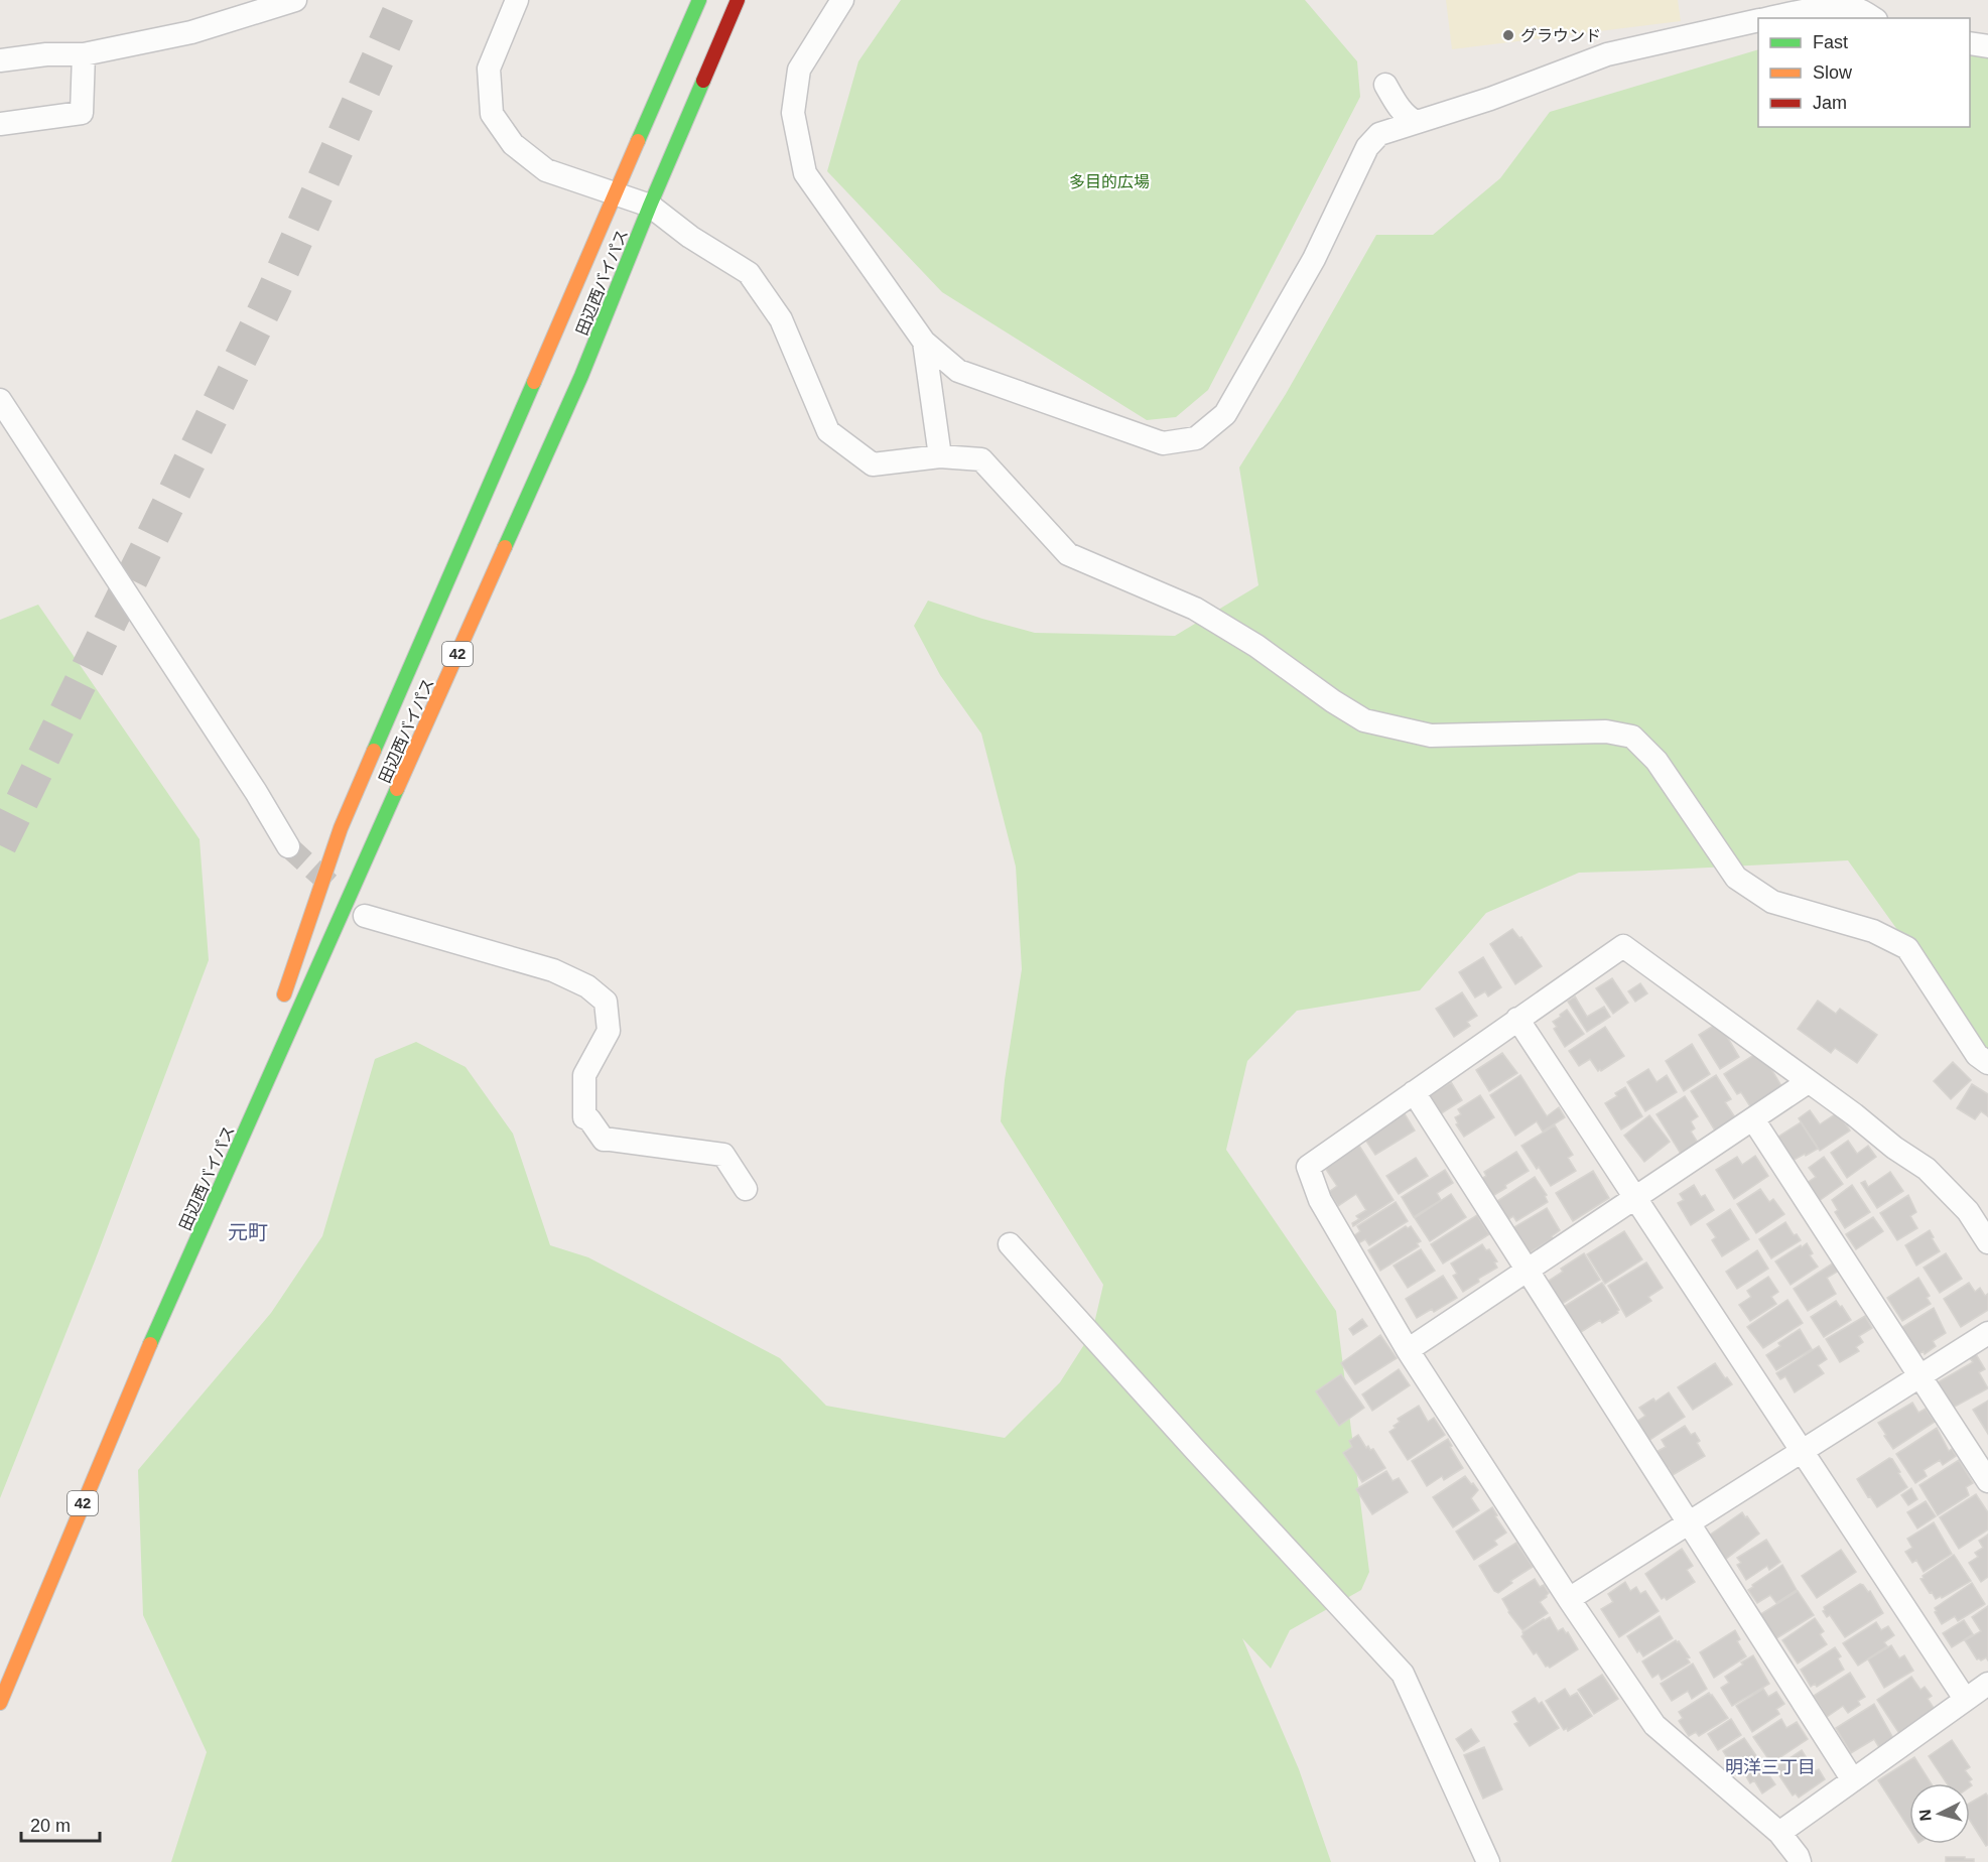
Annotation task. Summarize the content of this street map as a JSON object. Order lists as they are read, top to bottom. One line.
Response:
{"streets":{"highway":["田辺西バイパス","42"]},"districts":["元町","明洋三丁目"],"parks":["多目的広場"],"places":["グラウンド"],"legend":["Fast","Slow","Jam"],"scale_bar":"20 m","north":"left"}
